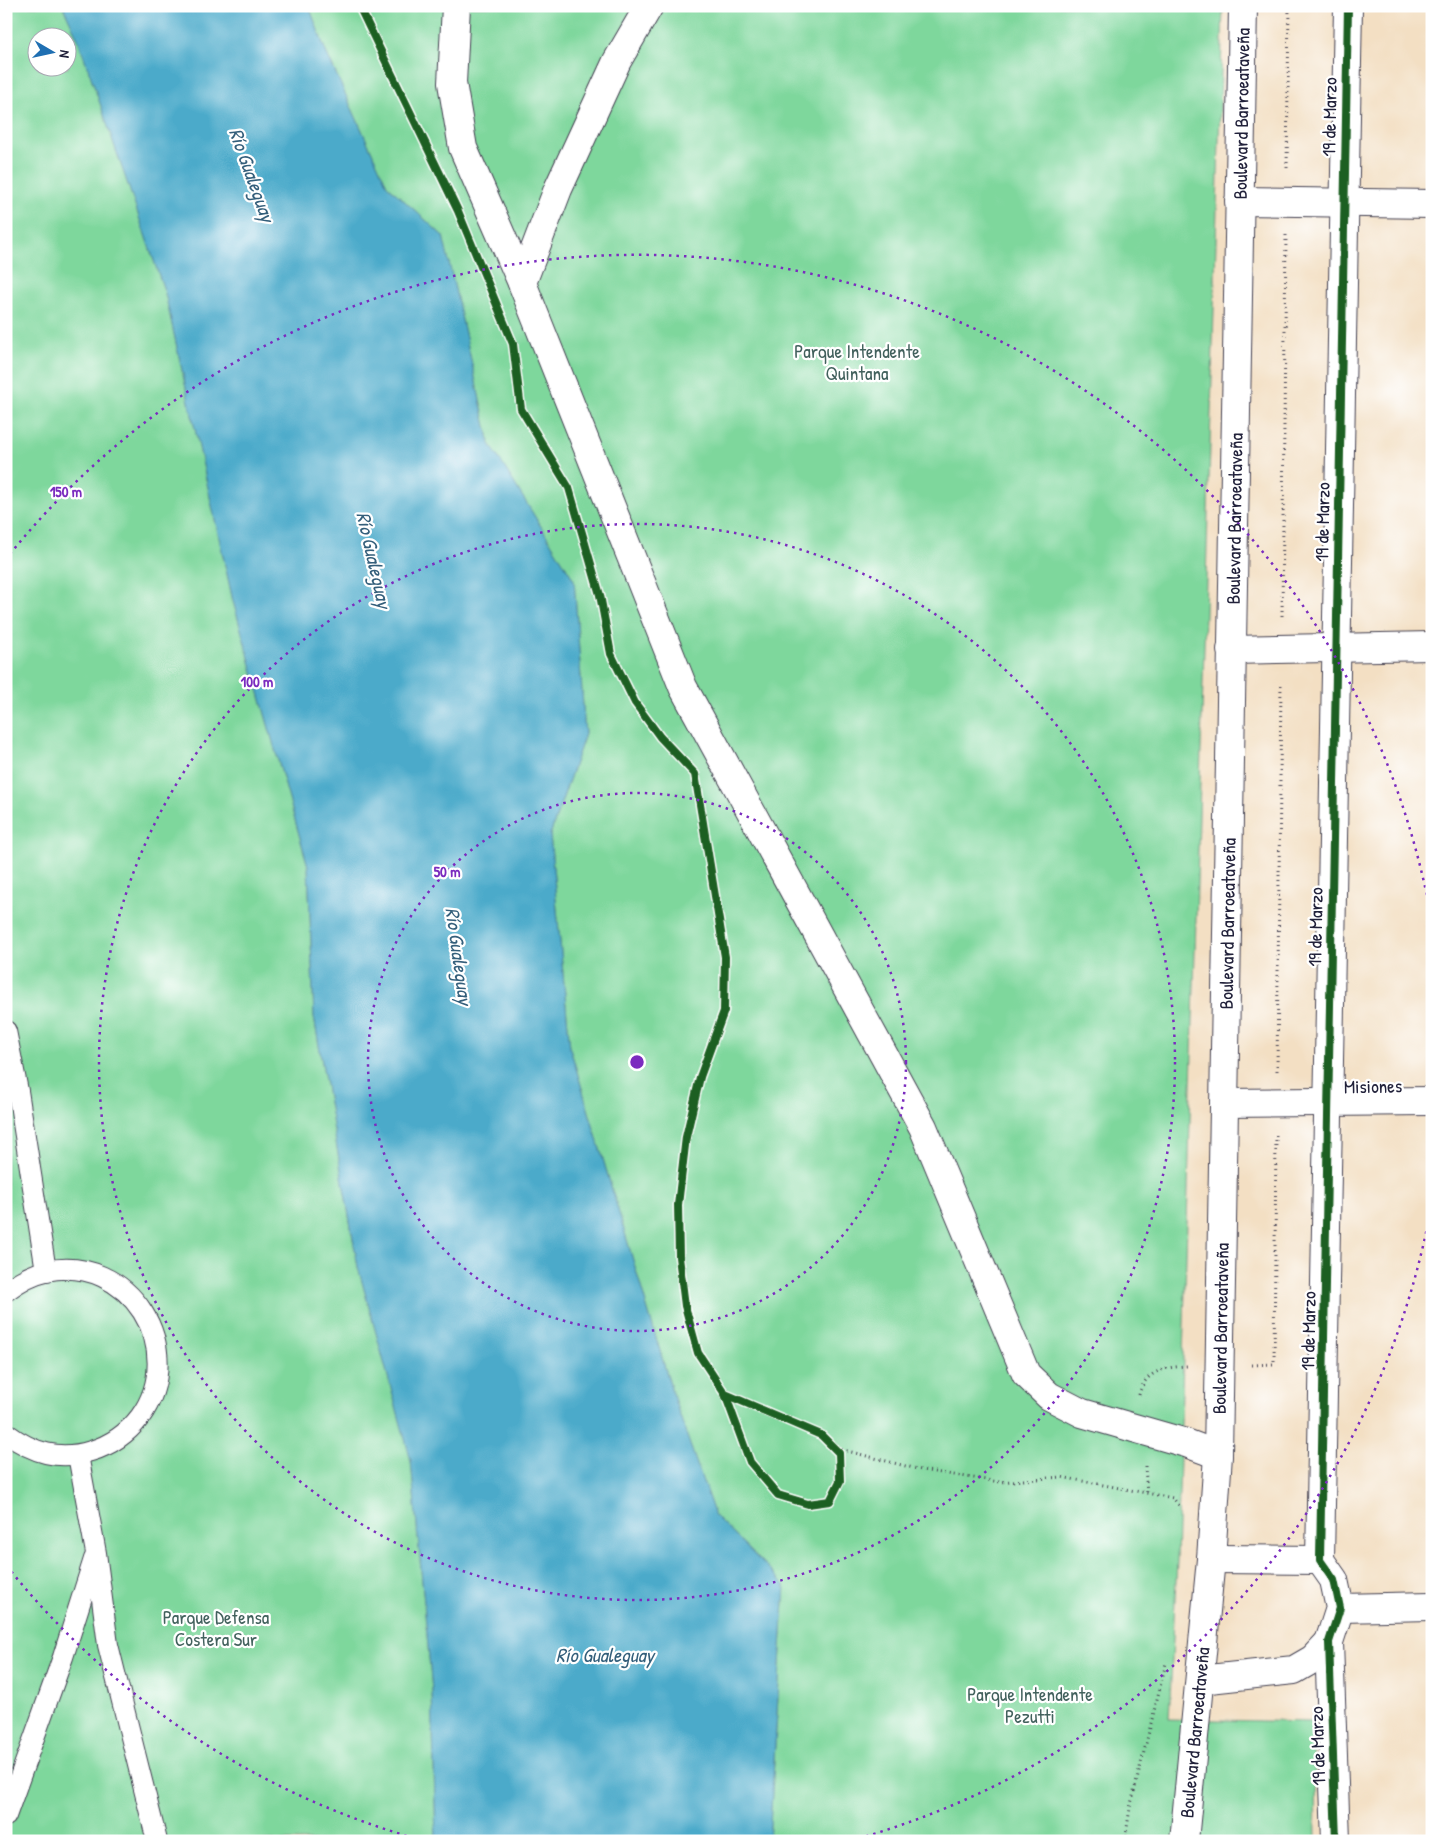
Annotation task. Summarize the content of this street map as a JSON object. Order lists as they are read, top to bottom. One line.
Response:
{"streets":{"street":["Boulevard Barroeataveña","19 de Marzo","Misiones"]},"crossings":[["Boulevard Barroeataveña","Misiones"],["19 de Marzo","Misiones"]],"water":["Río Gualeguay"],"parks":["Parque Intendente Quintana","Parque Defensa Costera Sur","Parque Intendente Pezutti"],"north":"right","rings":["150 m","100 m","50 m"]}
